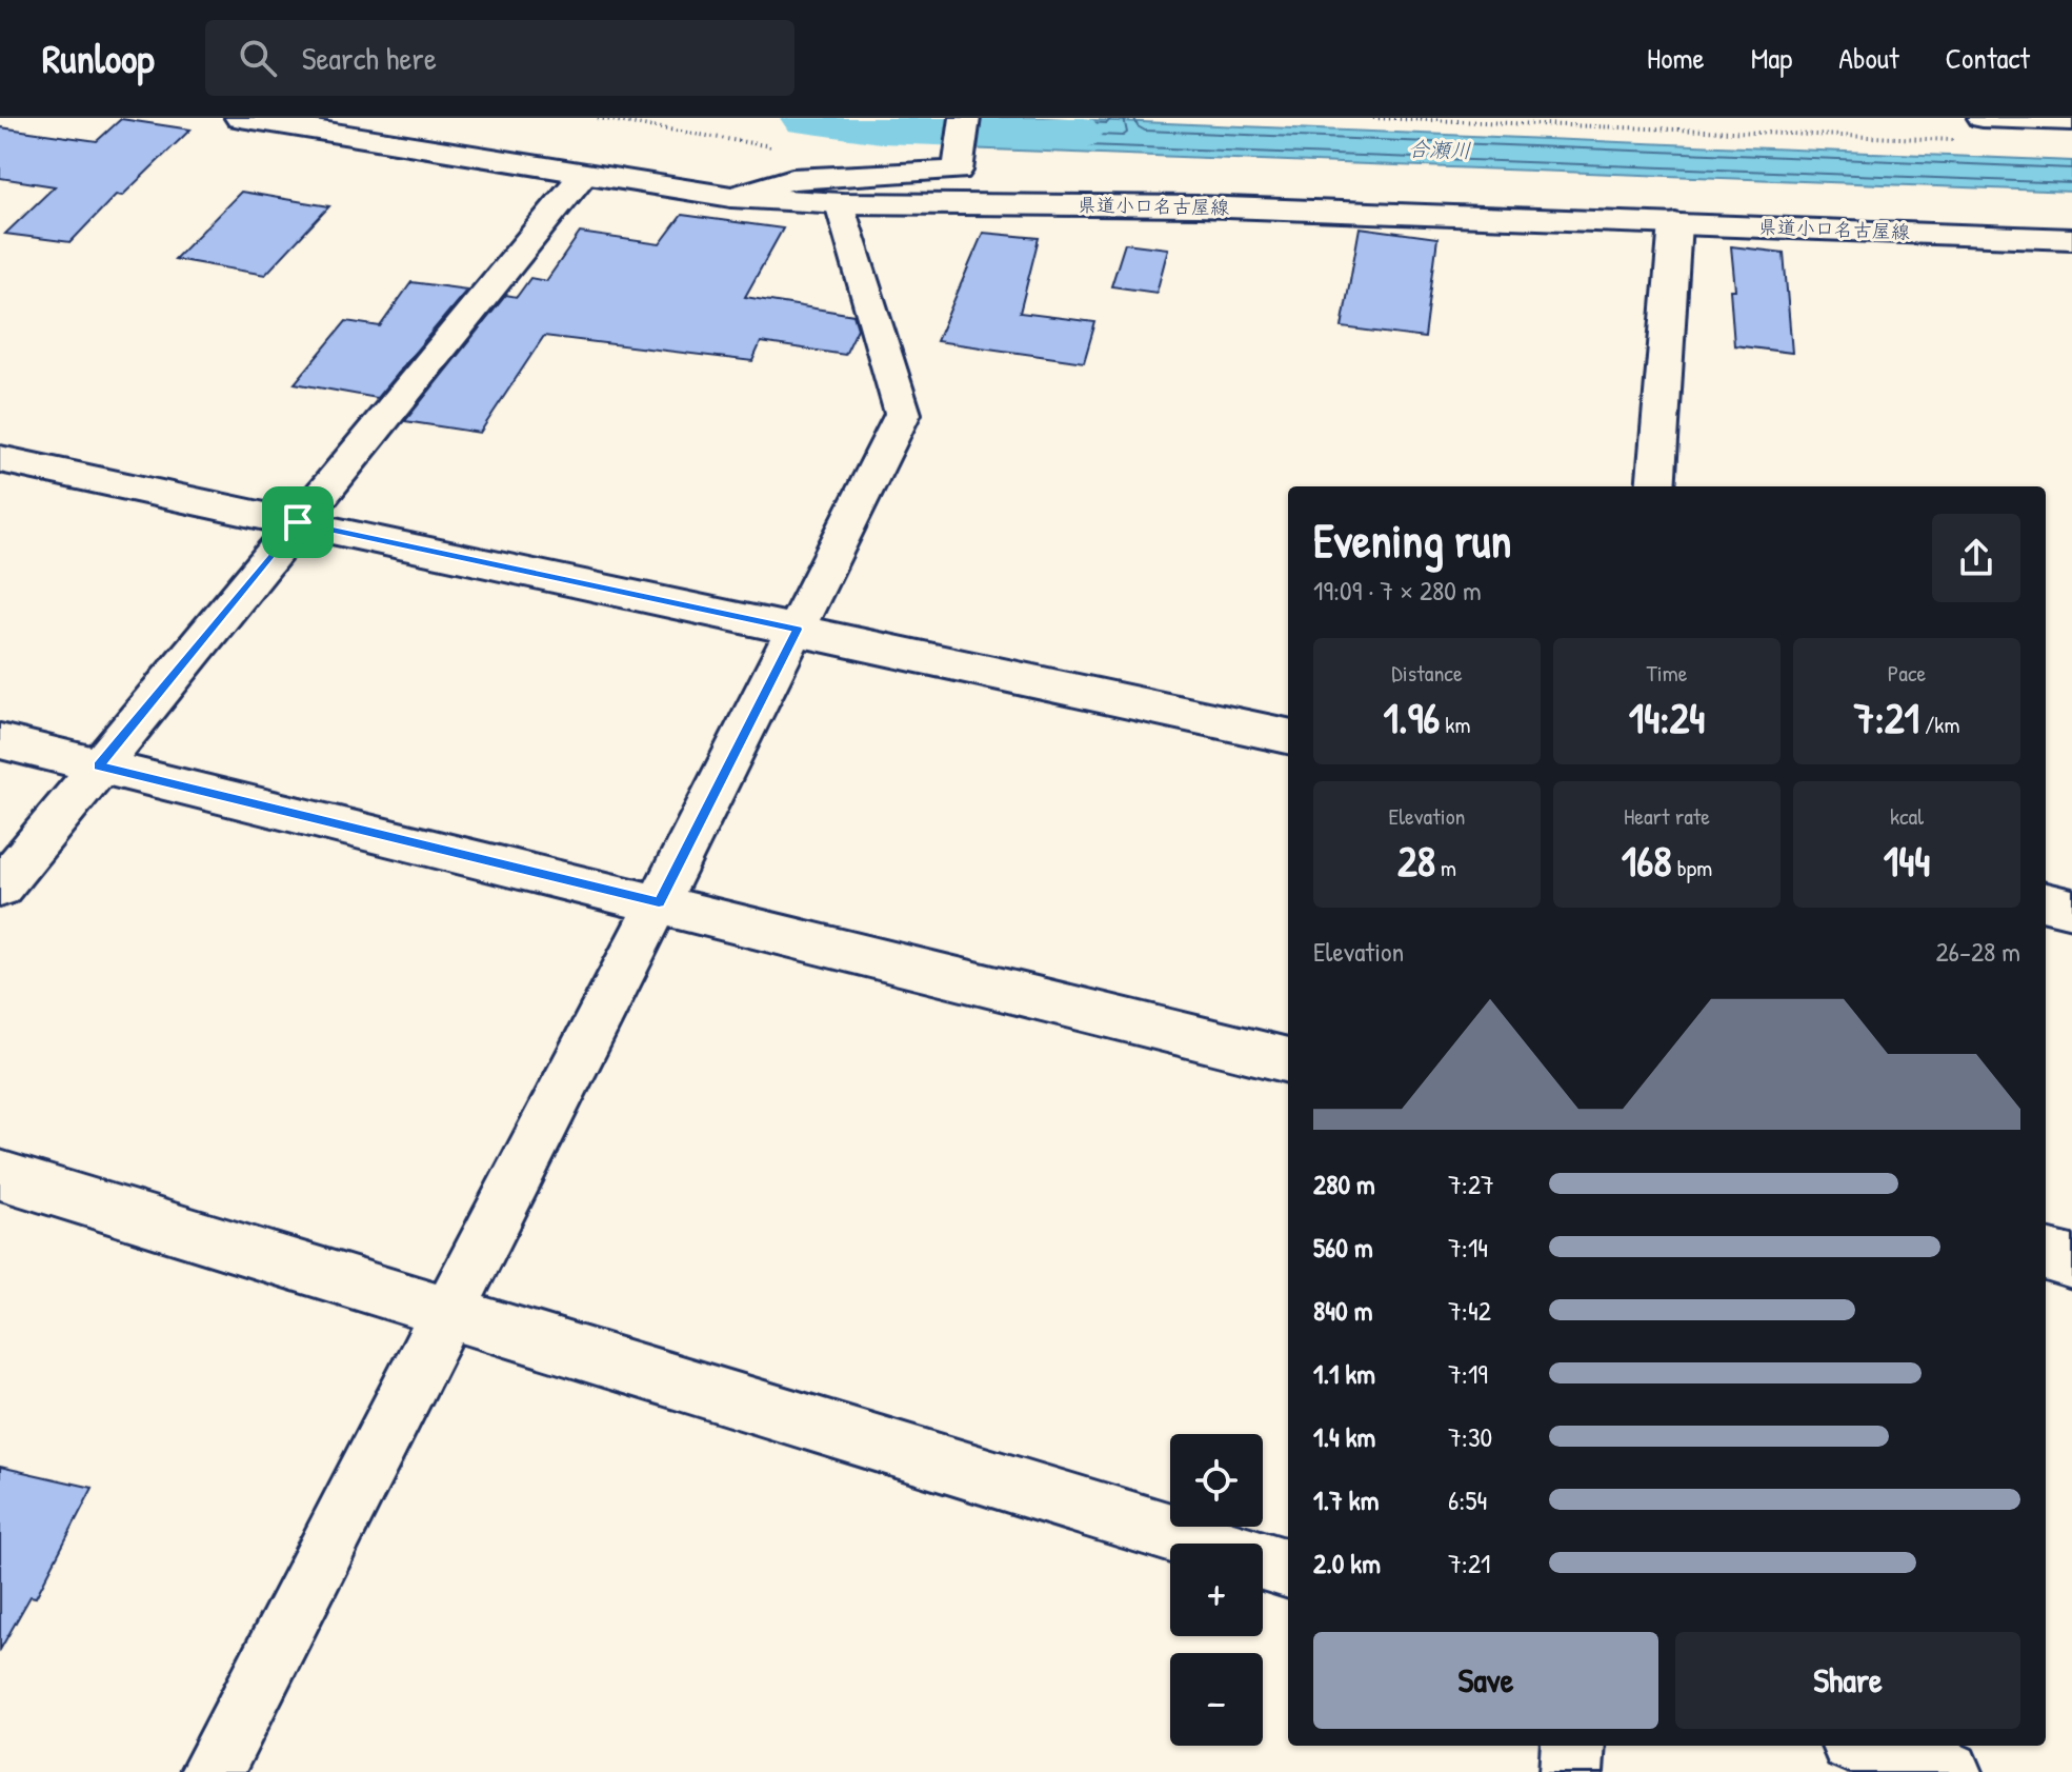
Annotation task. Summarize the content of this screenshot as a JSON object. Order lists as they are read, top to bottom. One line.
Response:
{"streets":{"street":["県道小口名古屋線"]},"water":["合瀬川"],"page":{"header":"Runloop","search":"Search here","nav":["Home","Map","About","Contact"],"heading":["Evening run","19:09 · 7 × 280 m"],"stats":[["Distance","1.96 km"],["Time","14:24"],["Pace","7:21 /km"],["Elevation","28 m"],["Heart rate","168 bpm"],["kcal","144"]],"chart":["Elevation","26–28 m"],"list":[{"name":"280 m","note":"7:27"},{"name":"560 m","note":"7:14"},{"name":"840 m","note":"7:42"},{"name":"1.1 km","note":"7:19"},{"name":"1.4 km","note":"7:30"},{"name":"1.7 km","note":"6:54"},{"name":"2.0 km","note":"7:21"}],"map_buttons":["+","−"],"buttons":["Save","Share"]}}
